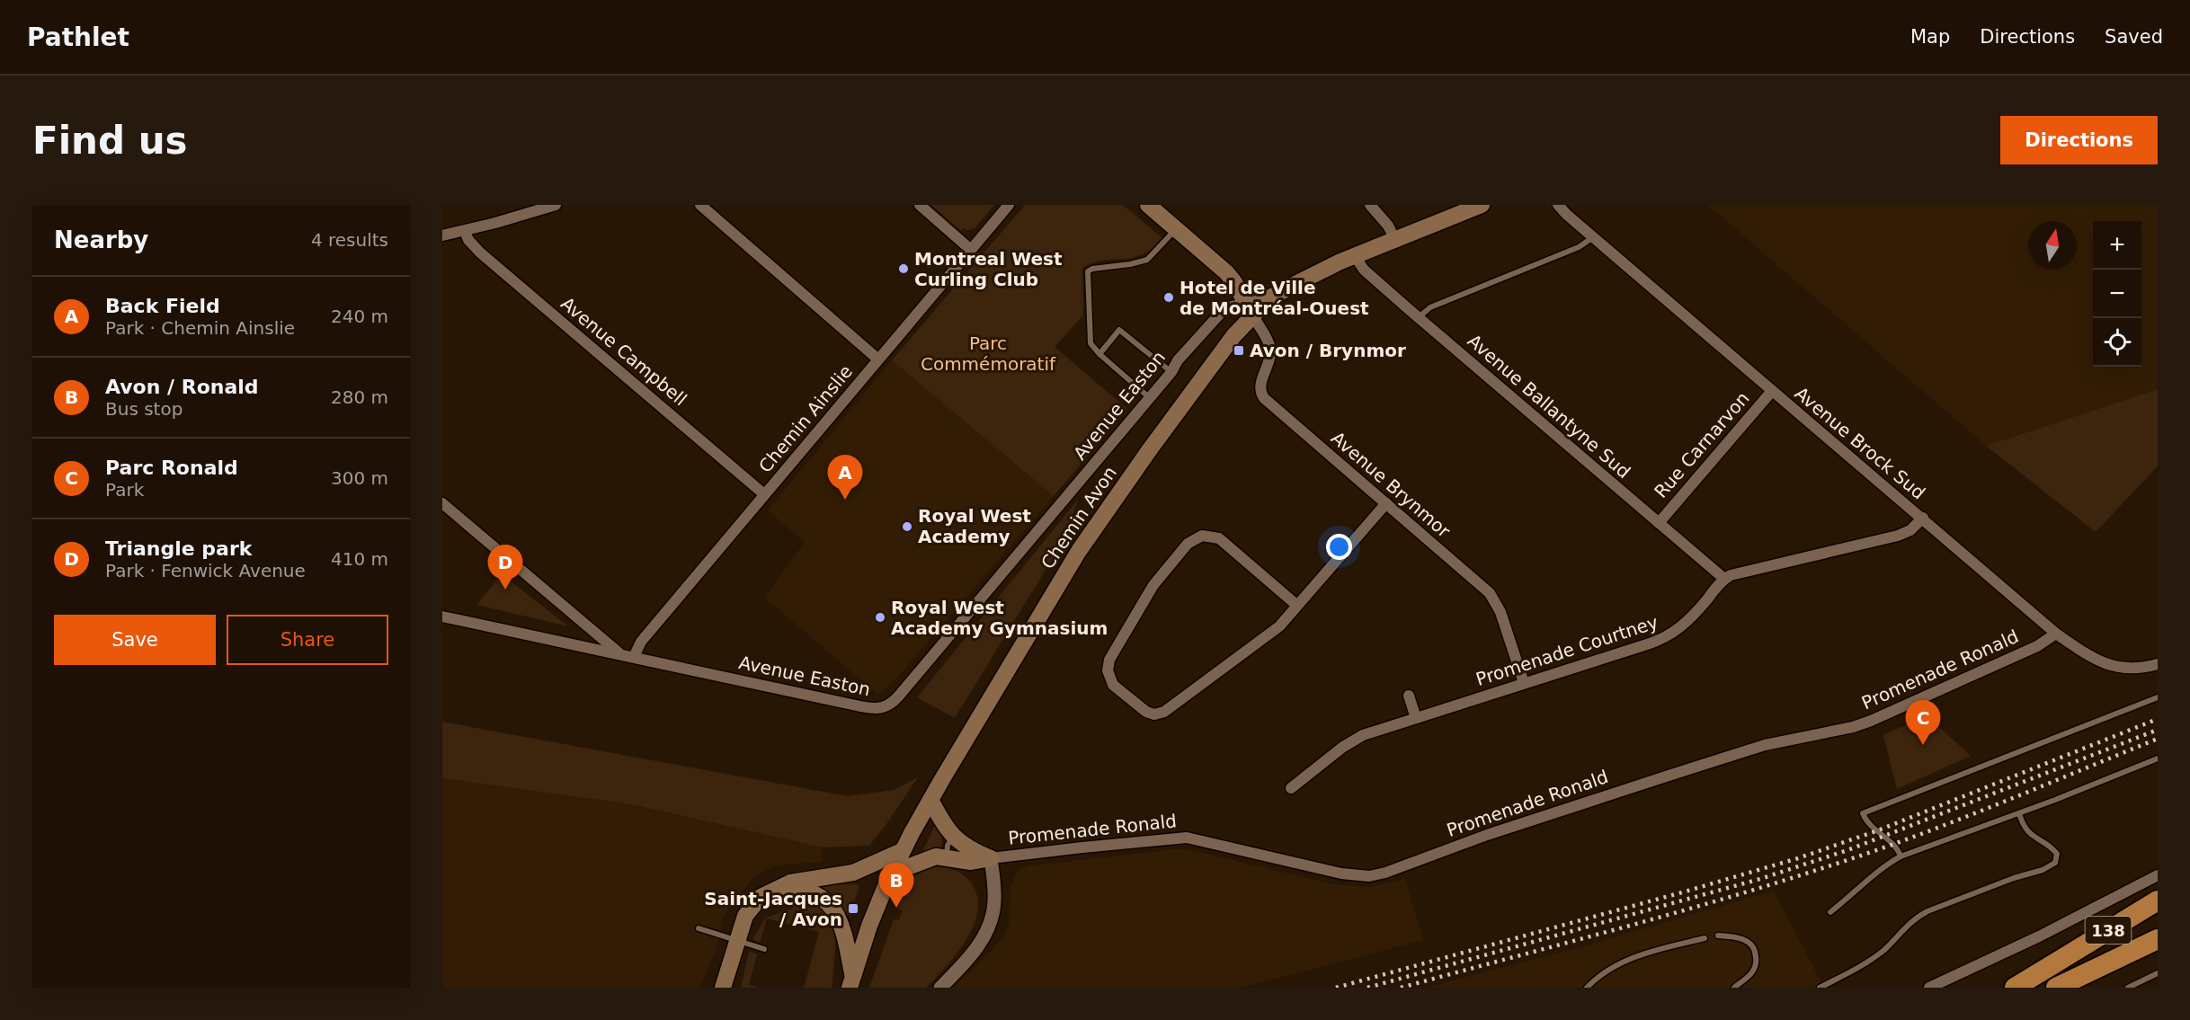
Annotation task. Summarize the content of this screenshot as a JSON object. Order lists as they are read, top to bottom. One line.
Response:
{"streets":{"highway":["138"],"main road":["Chemin Avon"],"street":["Avenue Campbell","Avenue Easton","Avenue Ballantyne Sud","Chemin Ainslie","Avenue Brock Sud","Rue Carnarvon","Avenue Brynmor","Promenade Courtney","Promenade Ronald"]},"crossings":[["Avenue Campbell","Chemin Ainslie"],["Avenue Easton","Chemin Ainslie"],["Avenue Easton","Avenue Brynmor"],["Avenue Easton","Chemin Avon"],["Avenue Ballantyne Sud","Rue Carnarvon"],["Avenue Ballantyne Sud","Chemin Avon"],["Avenue Ballantyne Sud","Promenade Courtney"],["Avenue Brock Sud","Rue Carnarvon"],["Avenue Brock Sud","Promenade Ronald"],["Avenue Brynmor","Chemin Avon"],["Avenue Brynmor","Promenade Courtney"]],"parks":["Parc Commémoratif"],"places":{"other":["Montreal West Curling Club","Hotel de Ville de Montréal-Ouest","Royal West Academy","Royal West Academy Gymnasium"],"transit":["Avon / Brynmor","Saint-Jacques / Avon"]},"north":"top","page":{"header":"Pathlet","nav":["Map","Directions","Saved"],"buttons":["Directions",["Save","Share"]],"title":"Find us","heading":["Nearby","4 results"],"map_buttons":["+","−"],"list":[{"mark":"A","name":"Back Field","note":"Park · Chemin Ainslie","value":"240 m"},{"mark":"B","name":"Avon / Ronald","note":"Bus stop","value":"280 m"},{"mark":"C","name":"Parc Ronald","note":"Park","value":"300 m"},{"mark":"D","name":"Triangle park","note":"Park · Fenwick Avenue","value":"410 m"}],"pins":["A","D","C","B"]}}
